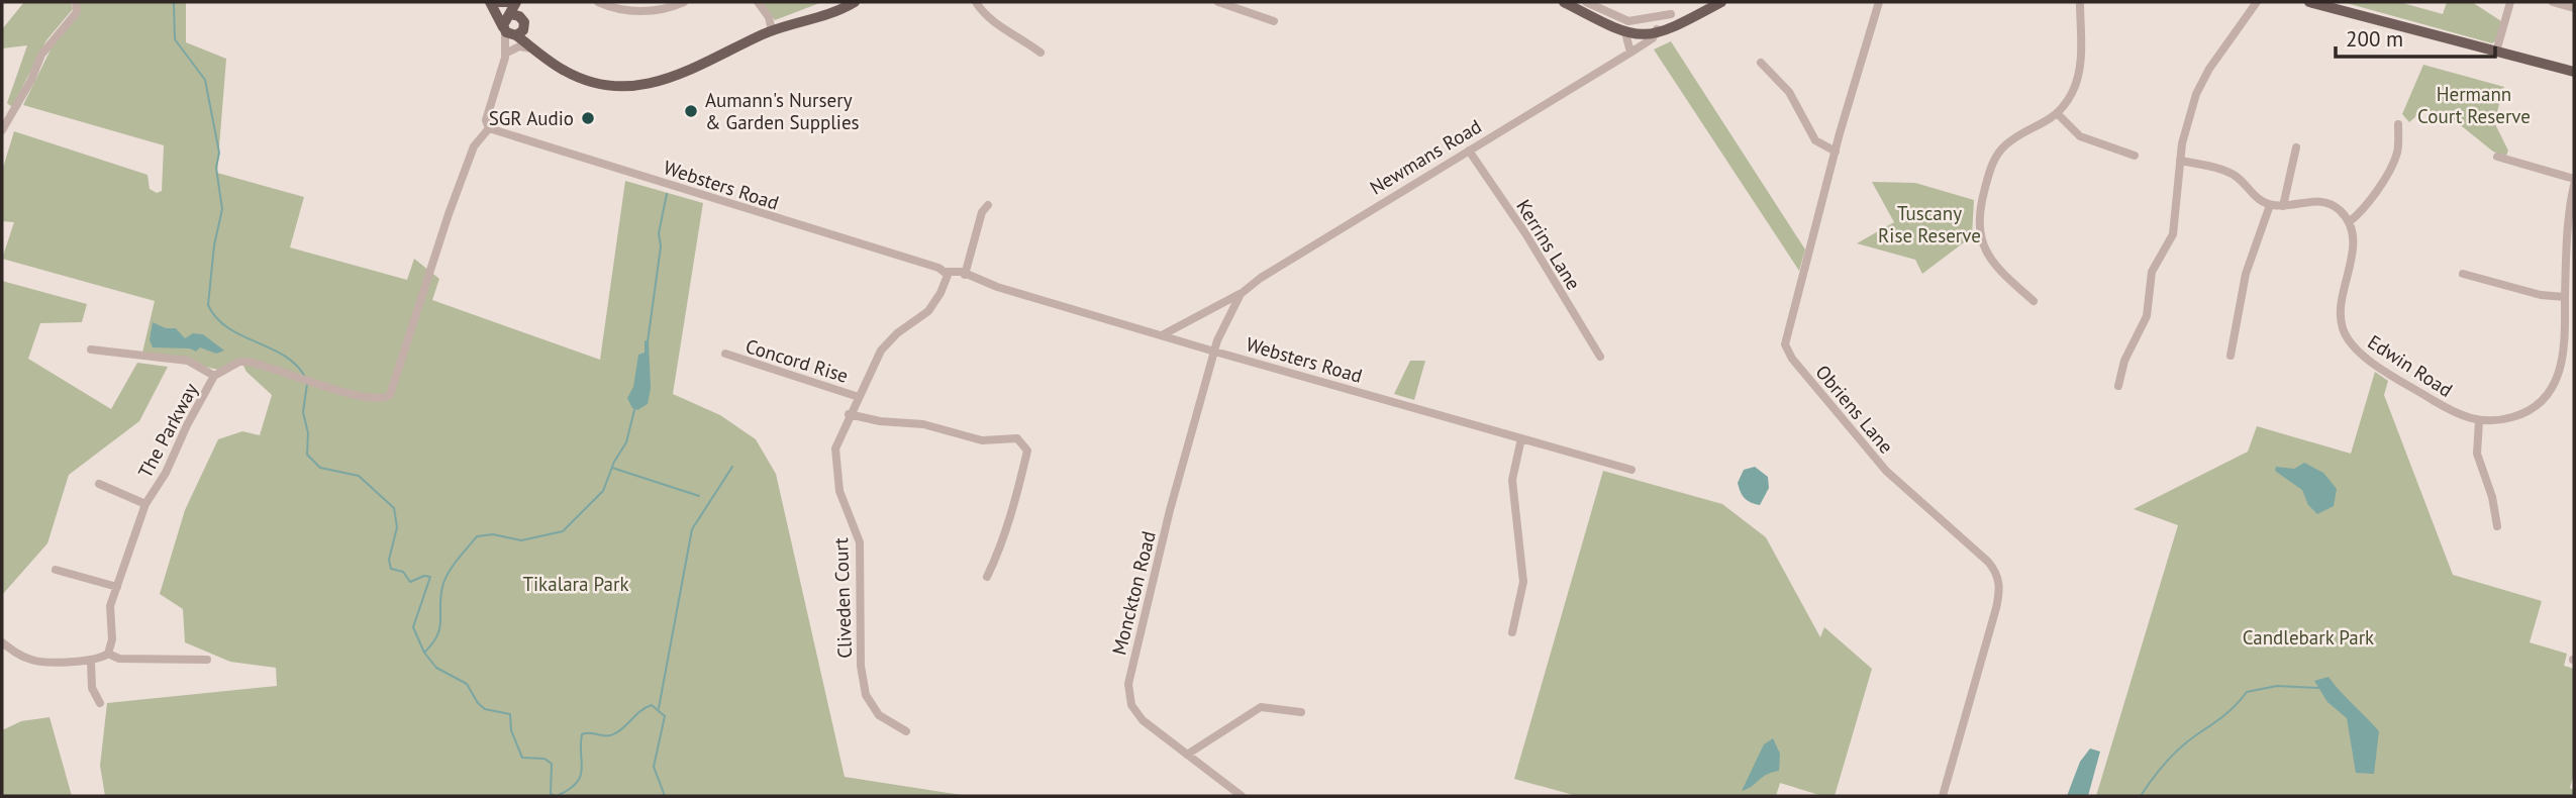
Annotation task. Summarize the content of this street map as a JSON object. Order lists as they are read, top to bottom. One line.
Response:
{"streets":{"main road":["Newmans Road"],"street":["Websters Road","Kerrins Lane","Concord Rise","Edwin Road","Obriens Lane","The Parkway","Monckton Road","Cliveden Court"]},"crossings":[["Newmans Road","Websters Road"],["Newmans Road","Kerrins Lane"],["Newmans Road","Monckton Road"],["Websters Road","The Parkway"],["Websters Road","Monckton Road"],["Websters Road","Cliveden Court"],["Concord Rise","Cliveden Court"]],"parks":["Hermann Court Reserve","Tuscany Rise Reserve","Tikalara Park","Candlebark Park"],"places":["Aumann's Nursery & Garden Supplies","SGR Audio"],"scale_bar":"200 m"}
